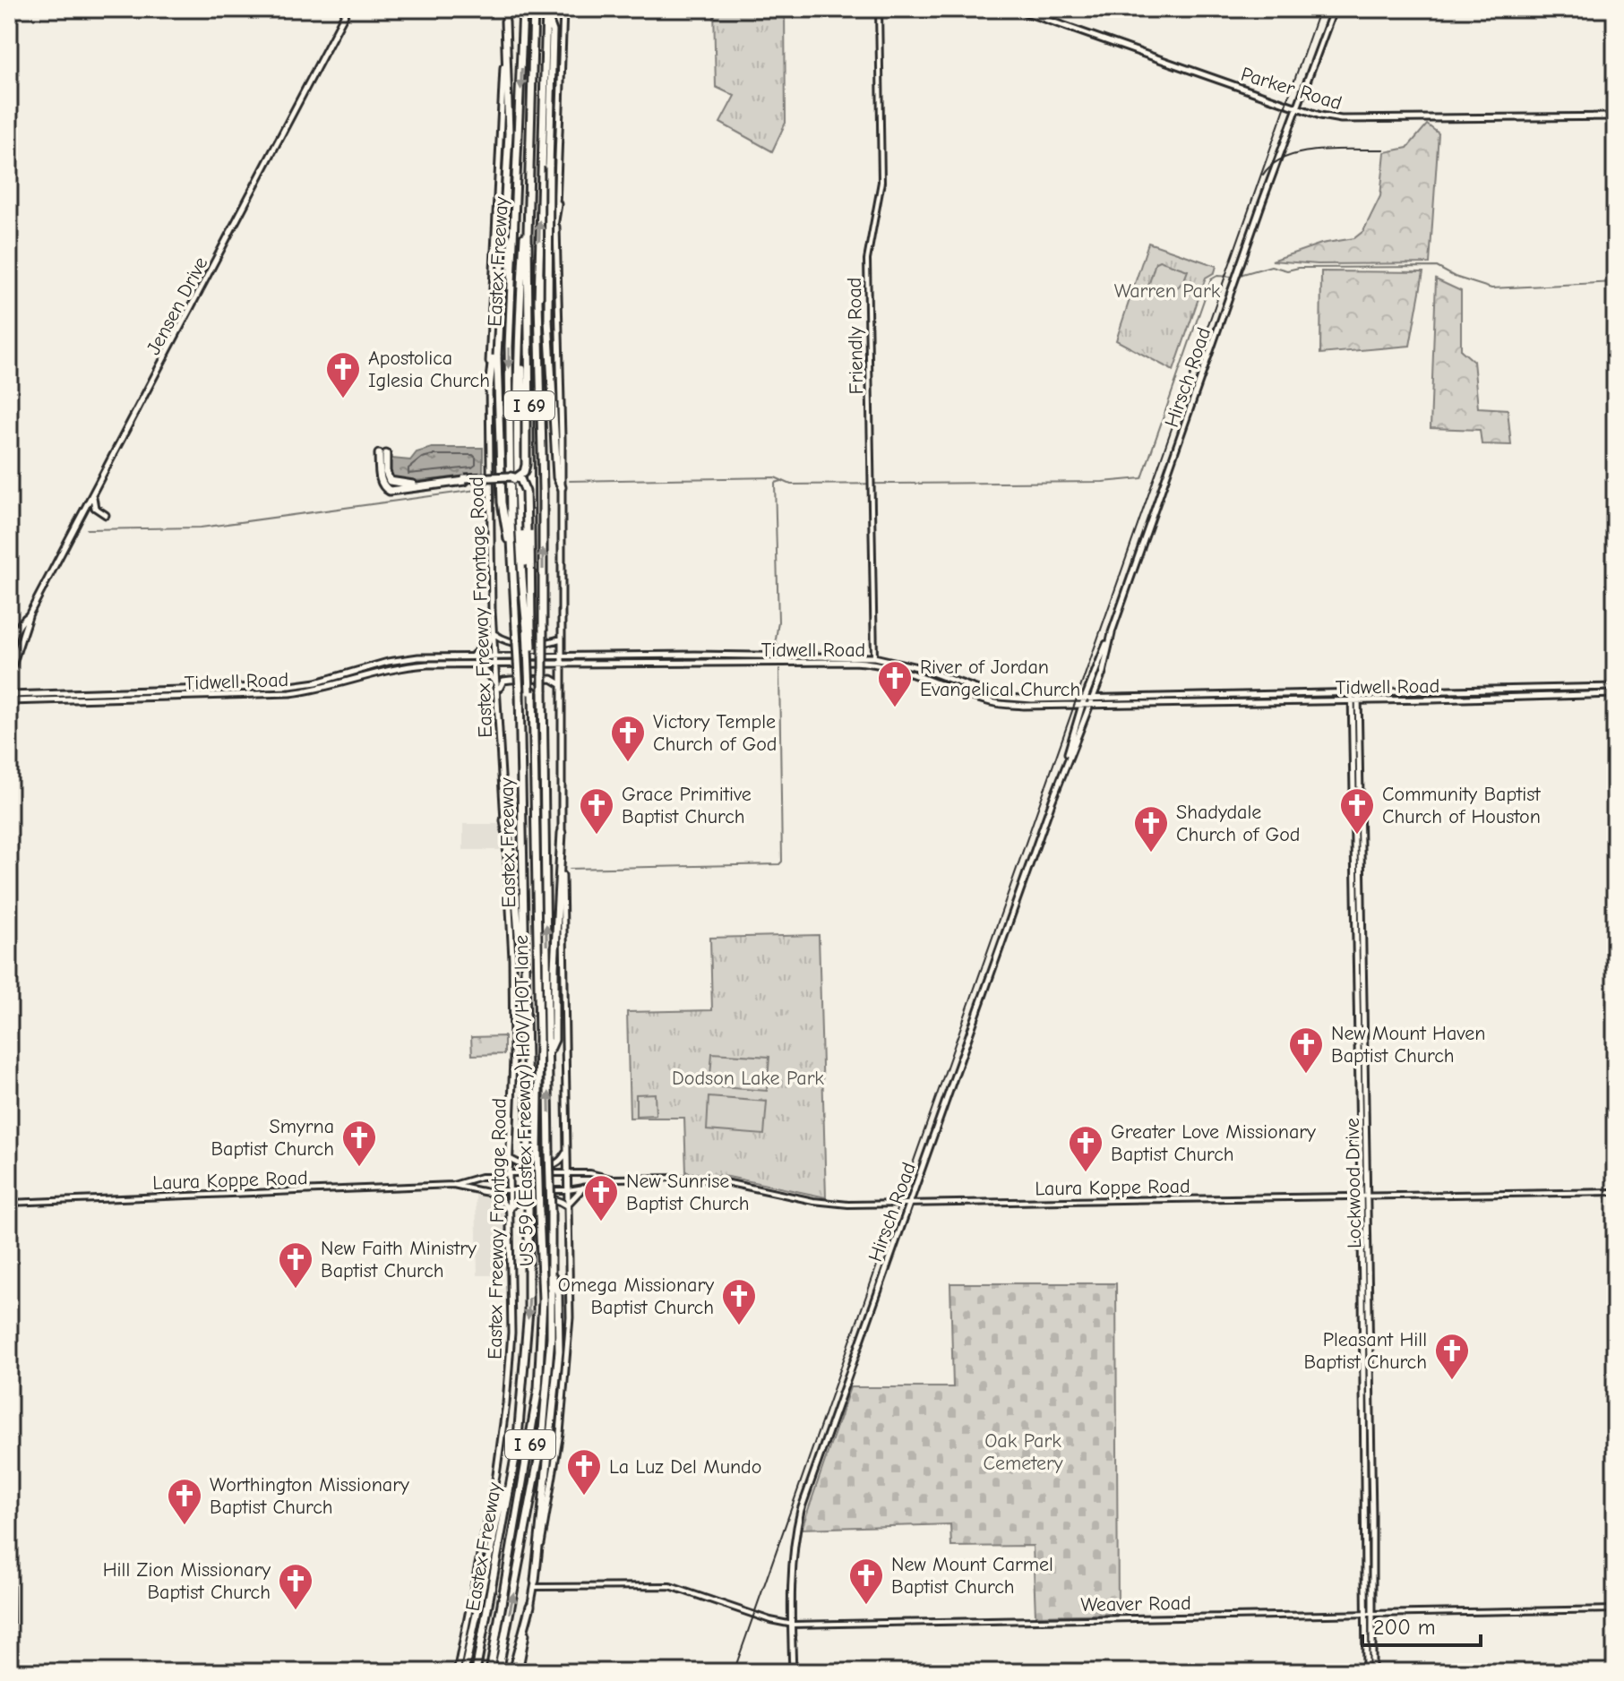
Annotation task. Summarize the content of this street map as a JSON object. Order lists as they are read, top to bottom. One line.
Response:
{"streets":{"highway":["Eastex Freeway","I 69","US 59 (Eastex Freeway) HOV/HOT lane"],"main road":["Parker Road","Jensen Drive","Hirsch Road","Eastex Freeway Frontage Road","Tidwell Road","Lockwood Drive"],"street":["Friendly Road","Laura Koppe Road","Weaver Road"]},"crossings":[["Parker Road","Hirsch Road"],["Eastex Freeway","I 69"],["Eastex Freeway","US 59 (Eastex Freeway) HOV/HOT lane"],["Friendly Road","Tidwell Road"],["Hirsch Road","Tidwell Road"],["Hirsch Road","Laura Koppe Road"],["Hirsch Road","Weaver Road"],["Eastex Freeway Frontage Road","Tidwell Road"],["Eastex Freeway Frontage Road","Laura Koppe Road"],["Tidwell Road","Lockwood Drive"],["Laura Koppe Road","Lockwood Drive"],["Lockwood Drive","Weaver Road"]],"parks":["Warren Park","Dodson Lake Park","Oak Park Cemetery"],"places":{"church":["Apostolica Iglesia Church","River of Jordan Evangelical Church","Victory Temple Church of God","Grace Primitive Baptist Church","Community Baptist Church of Houston","Shadydale Church of God","New Mount Haven Baptist Church","Smyrna Baptist Church","Greater Love Missionary Baptist Church","New Sunrise Baptist Church","New Faith Ministry Baptist Church","Omega Missionary Baptist Church","Pleasant Hill Baptist Church","La Luz Del Mundo","Worthington Missionary Baptist Church","New Mount Carmel Baptist Church","Hill Zion Missionary Baptist Church"]},"scale_bar":"200 m"}
